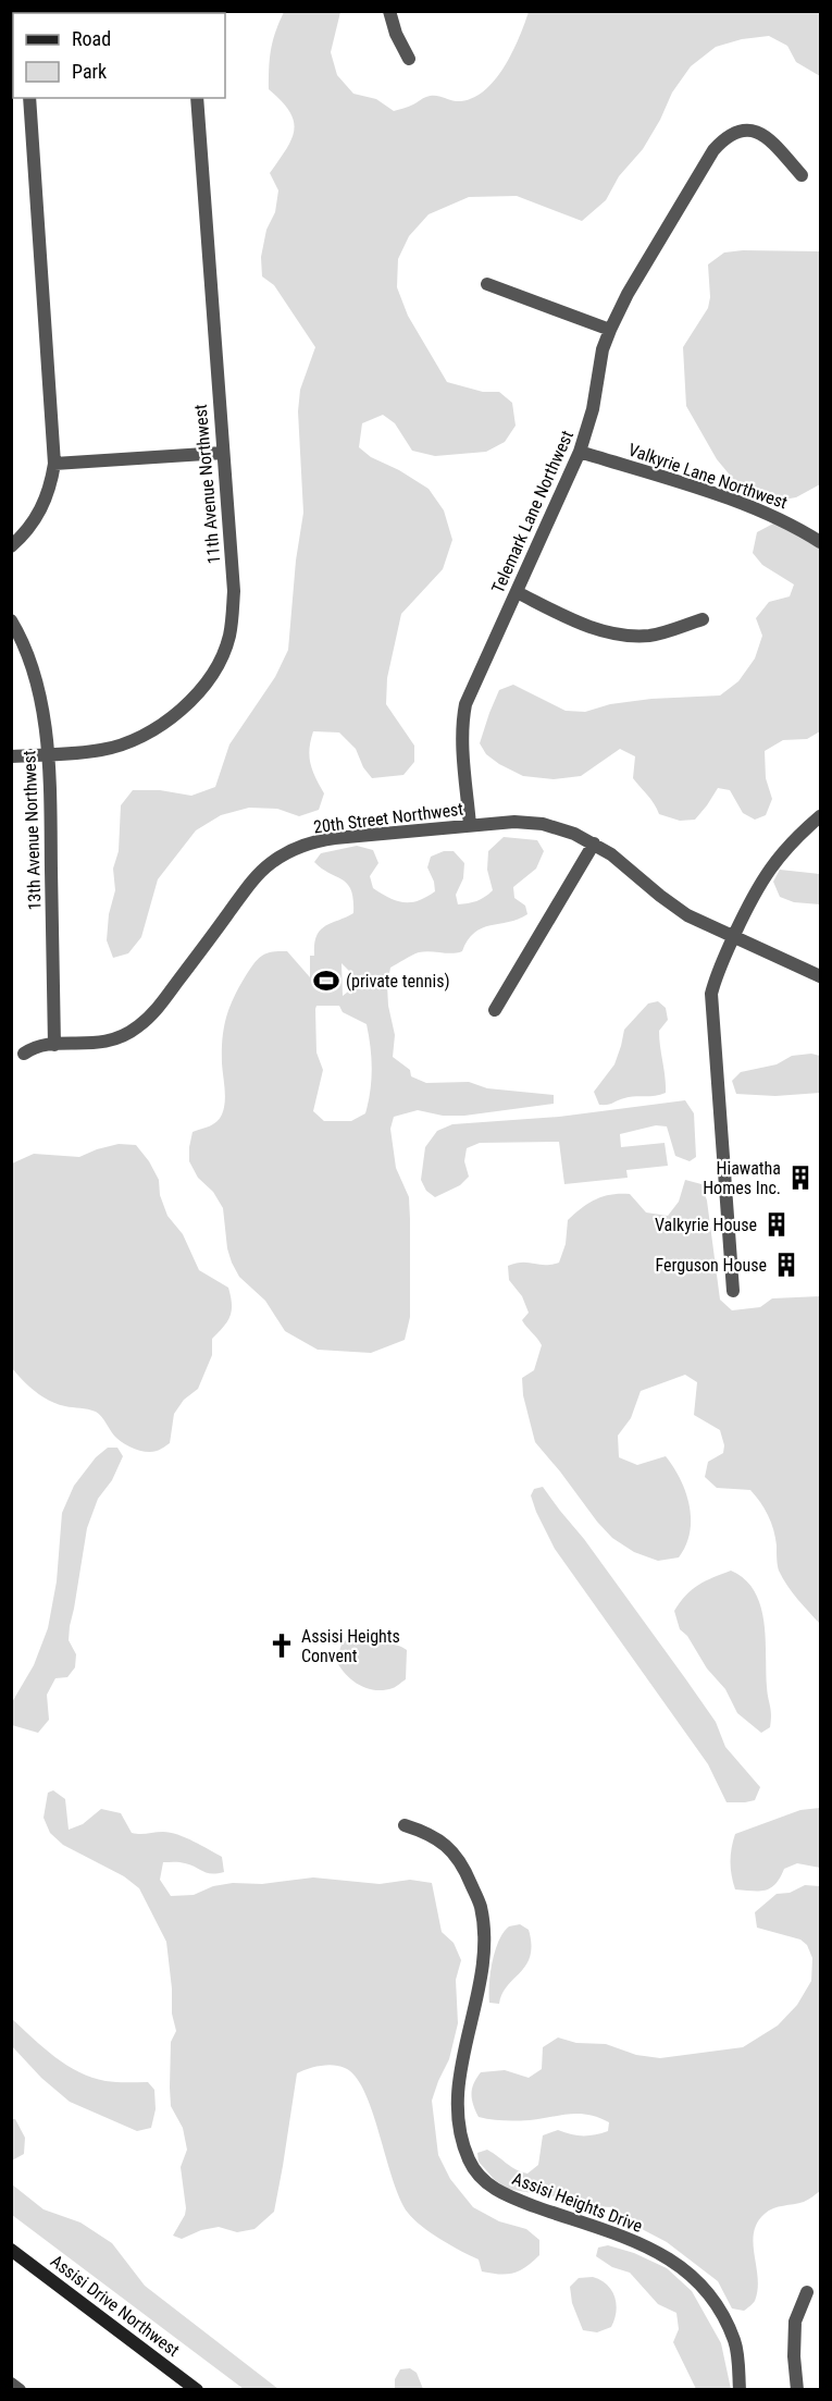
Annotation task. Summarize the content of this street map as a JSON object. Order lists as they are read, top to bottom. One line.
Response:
{"streets":{"main road":["Assisi Drive Northwest"],"street":["Valkyrie Lane Northwest","11th Avenue Northwest","Telemark Lane Northwest","20th Street Northwest","13th Avenue Northwest","Assisi Heights Drive"]},"crossings":[["Valkyrie Lane Northwest","Telemark Lane Northwest"],["11th Avenue Northwest","13th Avenue Northwest"],["Telemark Lane Northwest","20th Street Northwest"],["20th Street Northwest","13th Avenue Northwest"]],"places":{"sports":["(private tennis)"],"building":["Hiawatha Homes Inc.","Valkyrie House","Ferguson House"],"church":["Assisi Heights Convent"]},"legend":["Road","Park"]}
